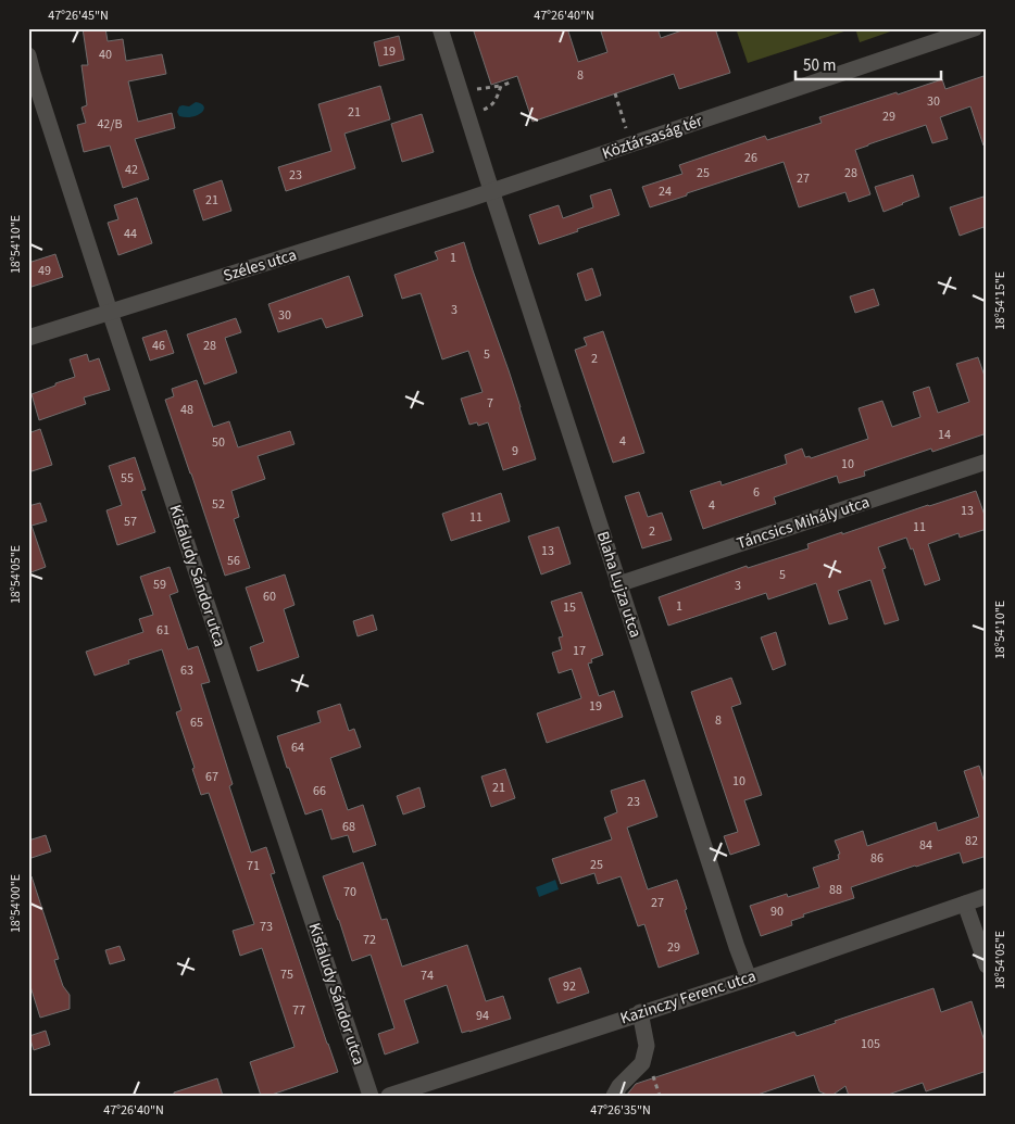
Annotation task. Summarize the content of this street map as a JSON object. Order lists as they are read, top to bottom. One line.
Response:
{"streets":{"street":["Köztársaság tér","Széles utca","Táncsics Mihály utca","Kisfaludy Sándor utca","Blaha Lujza utca","Kazinczy Ferenc utca"]},"crossings":[["Köztársaság tér","Széles utca"],["Köztársaság tér","Blaha Lujza utca"],["Széles utca","Kisfaludy Sándor utca"],["Széles utca","Blaha Lujza utca"],["Táncsics Mihály utca","Blaha Lujza utca"],["Blaha Lujza utca","Kazinczy Ferenc utca"]],"house_numbers":["19","40","8","30","21","29","42/B","26","42","25","28","23","27","24","21","44","1","49","3","30","46","28","5","2","7","48","14","4","50","9","10","55","6","52","4","13","11","57","11","2","13","56","5","59","3","60","1","15","61","17","63","19","8","65","64","67","10","21","66","23","68","82","84","86","25","71","88","70","27","90","73","72","29","75","74","92","77","94","105"],"scale_bar":"50 m","coordinates":["47°26'45\"N","47°26'40\"N","18°54'10\"E","18°54'15\"E","18°54'05\"E","18°54'00\"E","47°26'35\"N"]}
